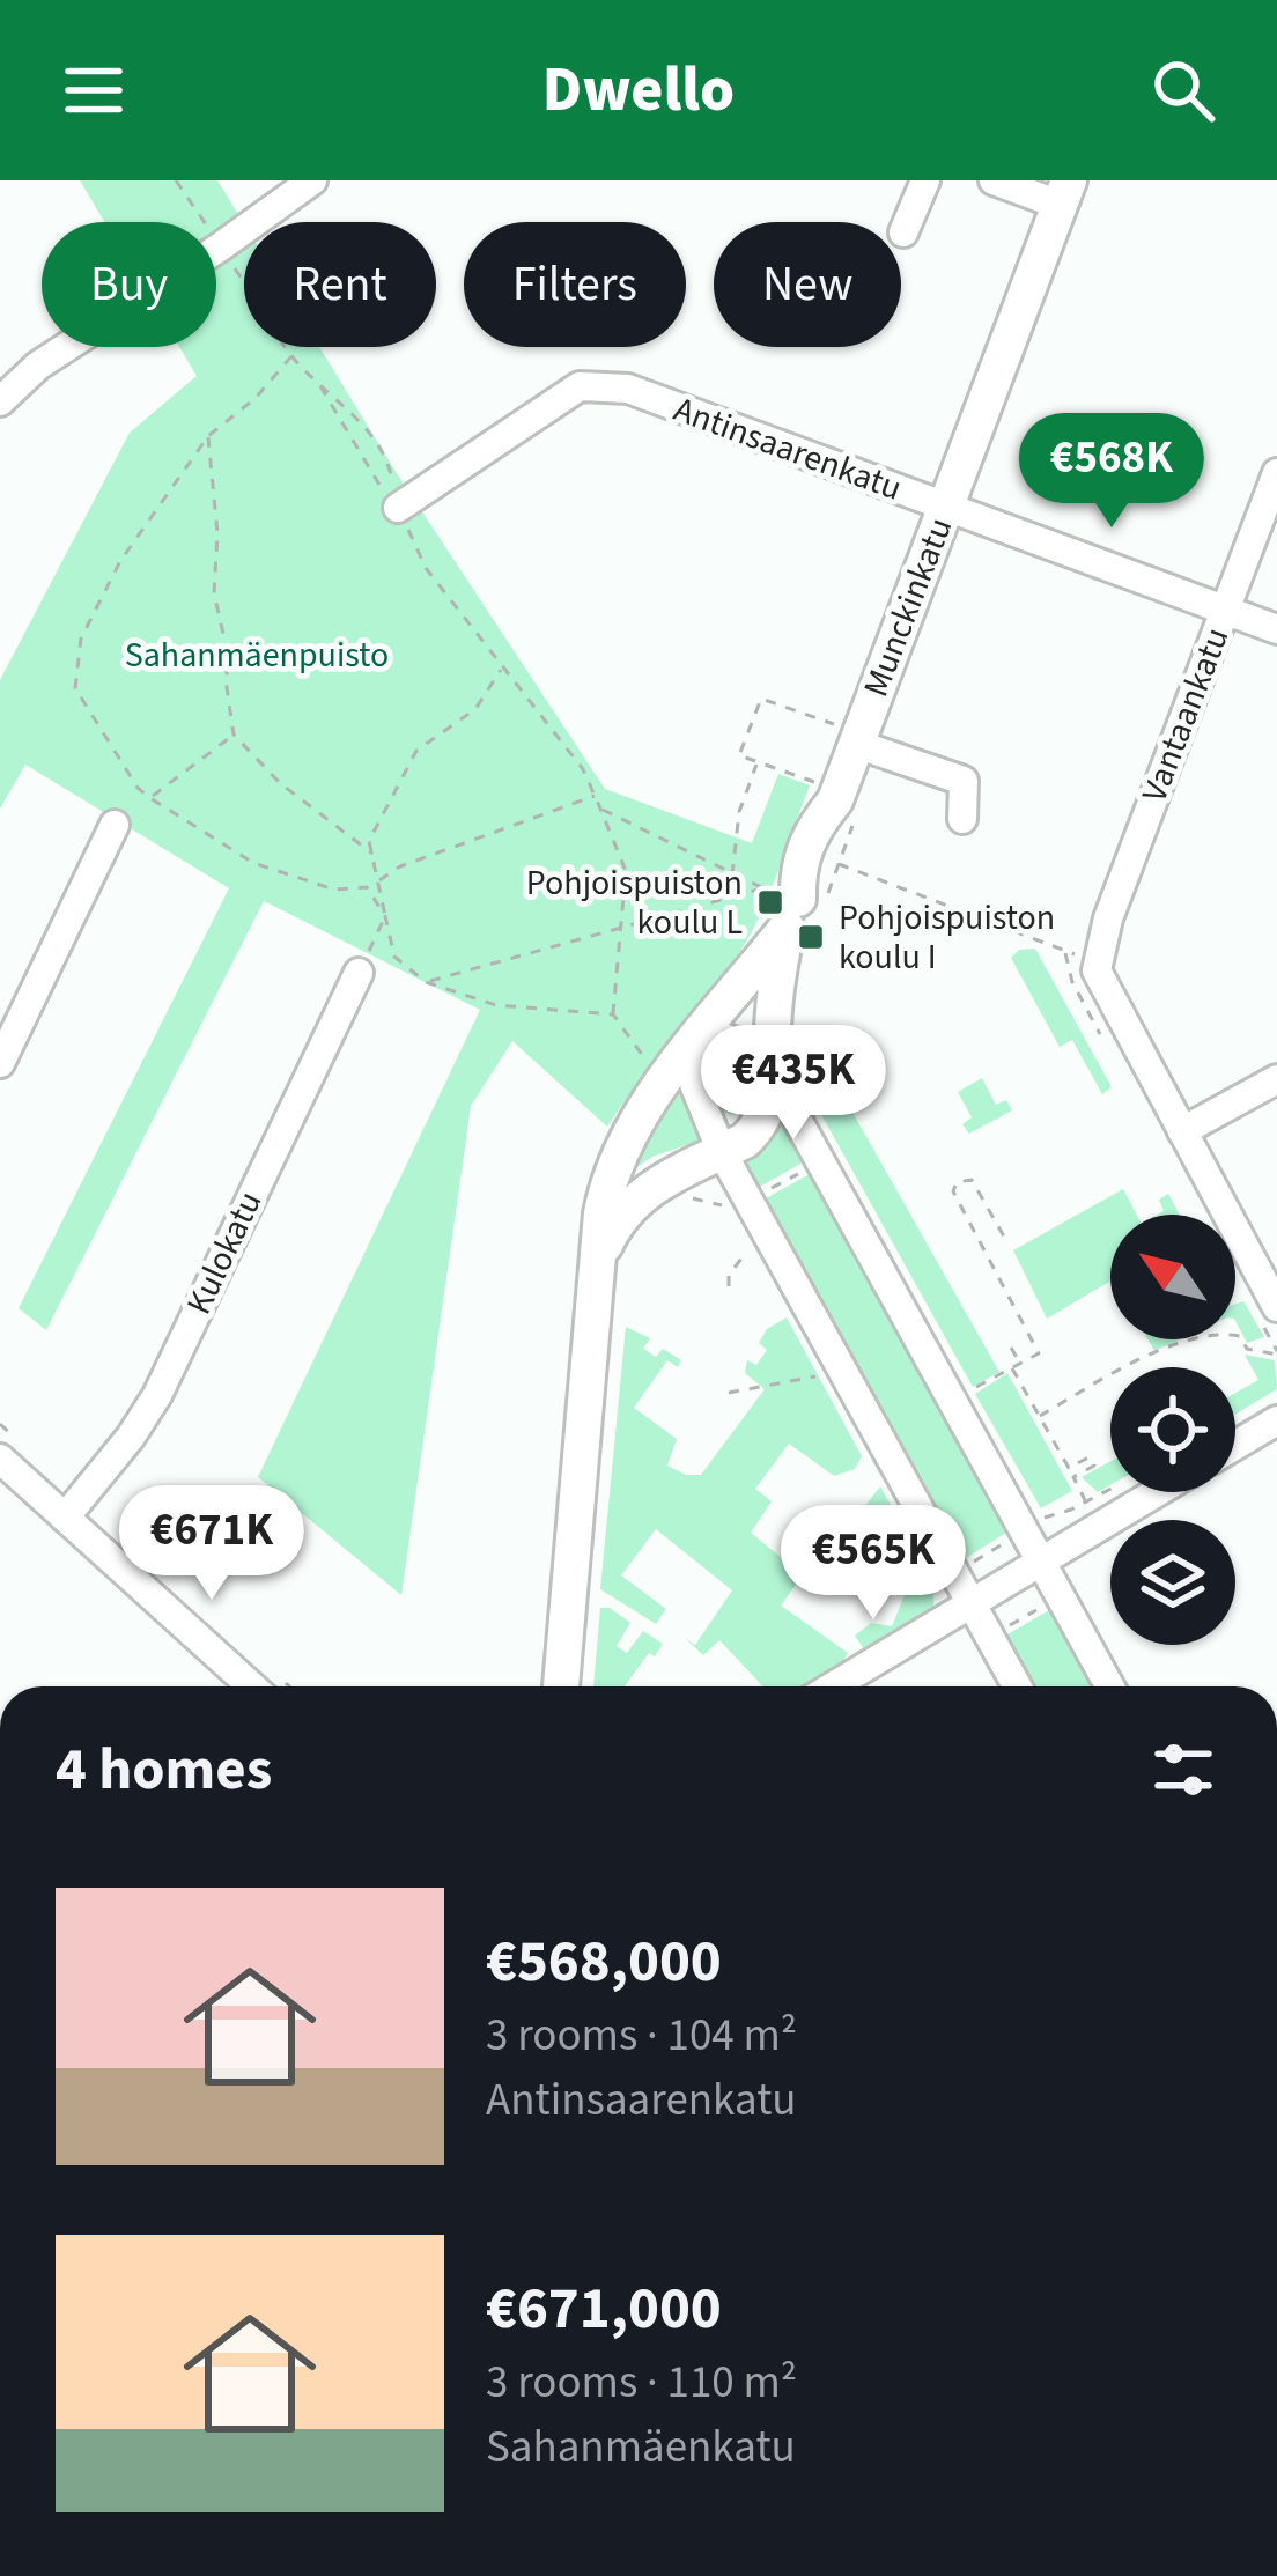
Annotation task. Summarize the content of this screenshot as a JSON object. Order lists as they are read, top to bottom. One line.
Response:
{"streets":{"main road":["Munckinkatu"],"street":["Antinsaarenkatu","Vantaankatu","Kulokatu"]},"crossings":[["Antinsaarenkatu","Munckinkatu"],["Antinsaarenkatu","Vantaankatu"]],"parks":["Sahanmäenpuisto"],"places":{"transit":["Pohjoispuiston koulu L","Pohjoispuiston koulu I"]},"north":"top left","page":{"header":"Dwello","chip":["Buy","Rent","Filters","New"],"price":["€568K","€435K","€671K","€565K"],"heading":"4 homes","list":[{"name":"€568,000","note":"3 rooms · 104 m² · Antinsaarenkatu"},{"name":"€671,000","note":"3 rooms · 110 m² · Sahanmäenkatu"}]}}
